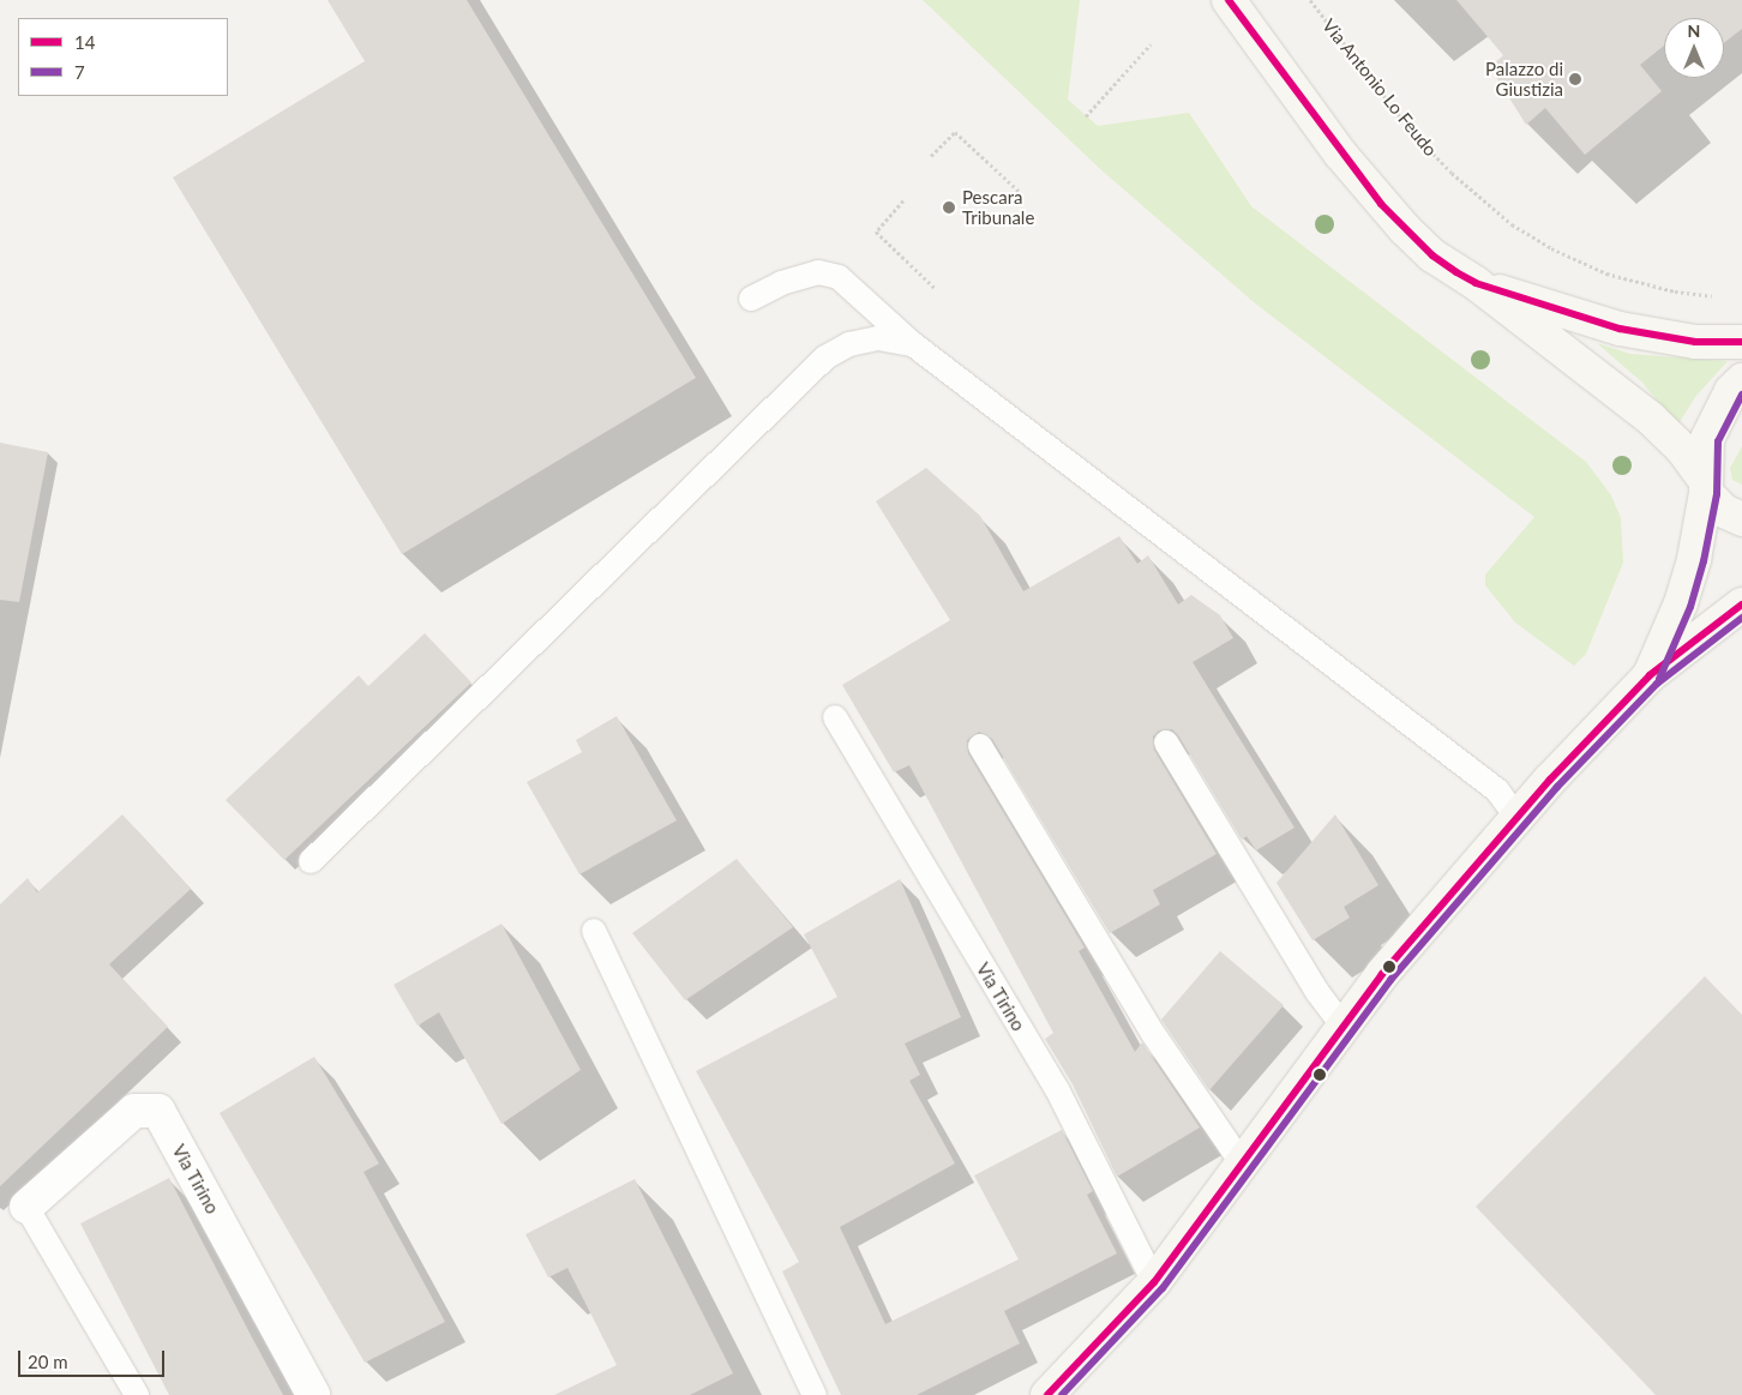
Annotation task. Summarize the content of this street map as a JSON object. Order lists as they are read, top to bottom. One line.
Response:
{"streets":{"street":["Via Tirino"],"path":["Via Antonio Lo Feudo"]},"places":["Palazzo di Giustizia","Pescara Tribunale"],"lines":["transit line 14","transit line 7"],"legend":["14","7"],"scale_bar":"20 m","north":"top"}
